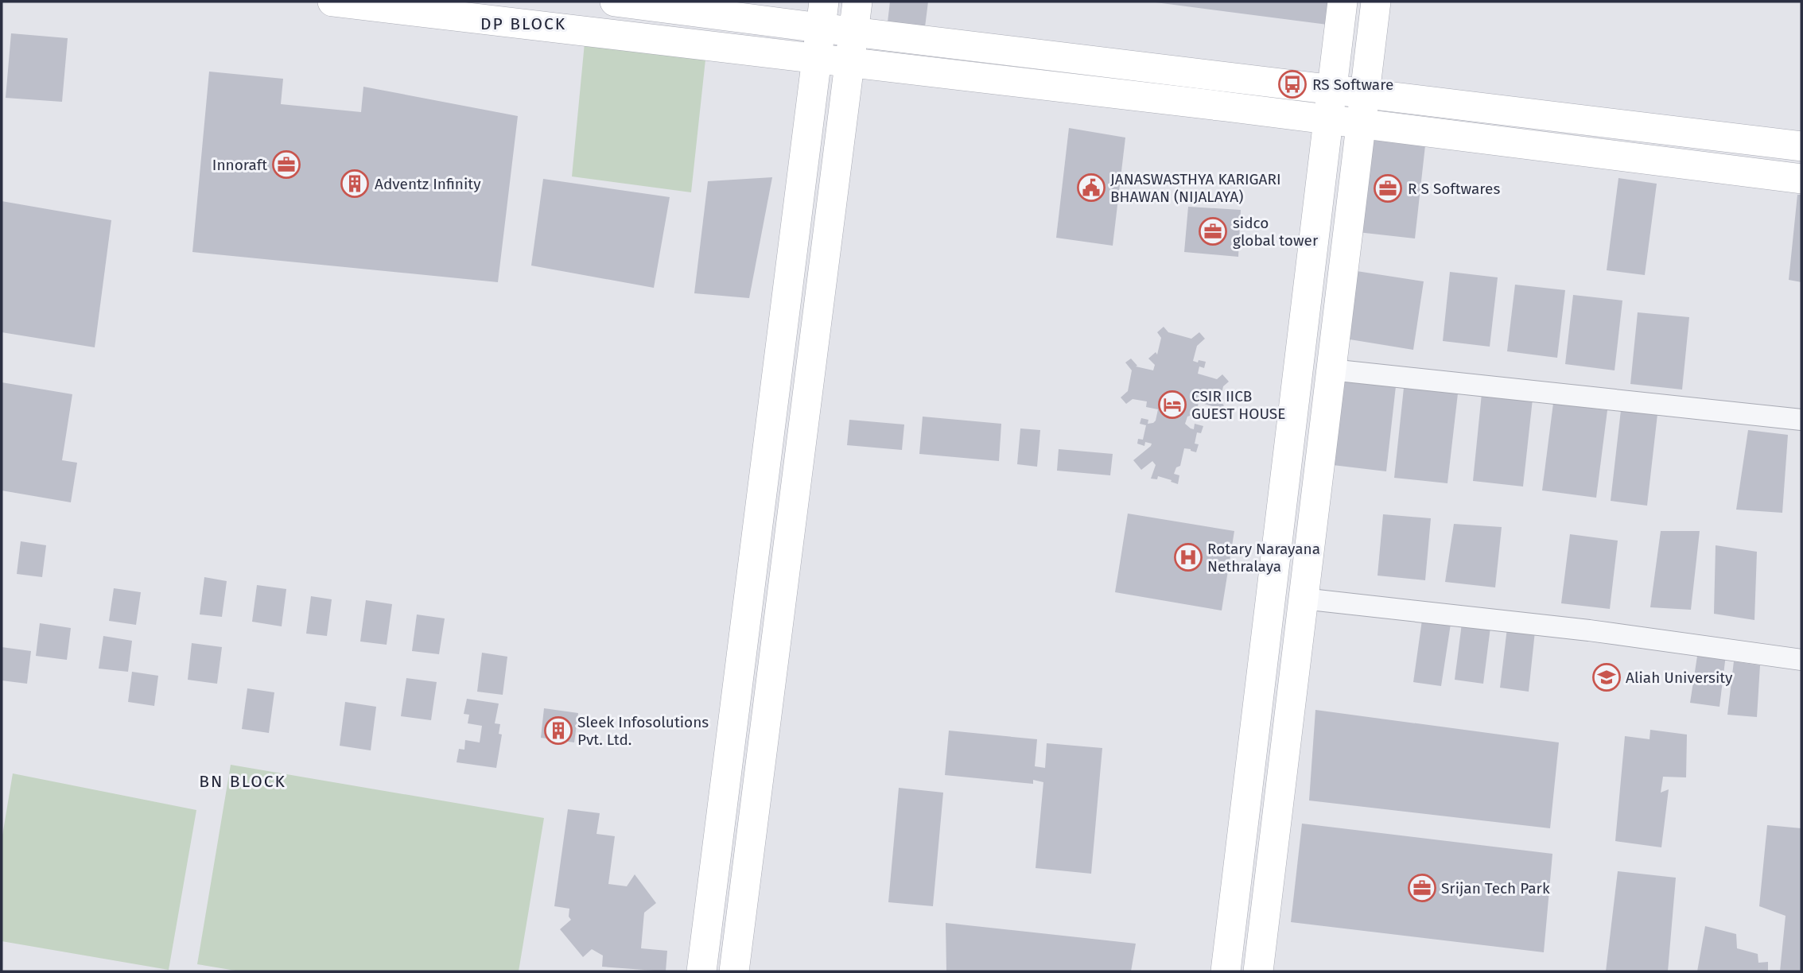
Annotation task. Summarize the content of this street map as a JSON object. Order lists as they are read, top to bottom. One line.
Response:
{"districts":["DP BLOCK","BN BLOCK"],"places":{"bus stop":["RS Software"],"office":["Innoraft","R S Softwares","sidco global tower","Srijan Tech Park"],"building":["Adventz Infinity","Sleek Infosolutions Pvt. Ltd."],"public building":["JANASWASTHYA KARIGARI BHAWAN (NIJALAYA)"],"hotel":["CSIR IICB GUEST HOUSE"],"hospital":["Rotary Narayana Nethralaya"],"school or university":["Aliah University"]}}
